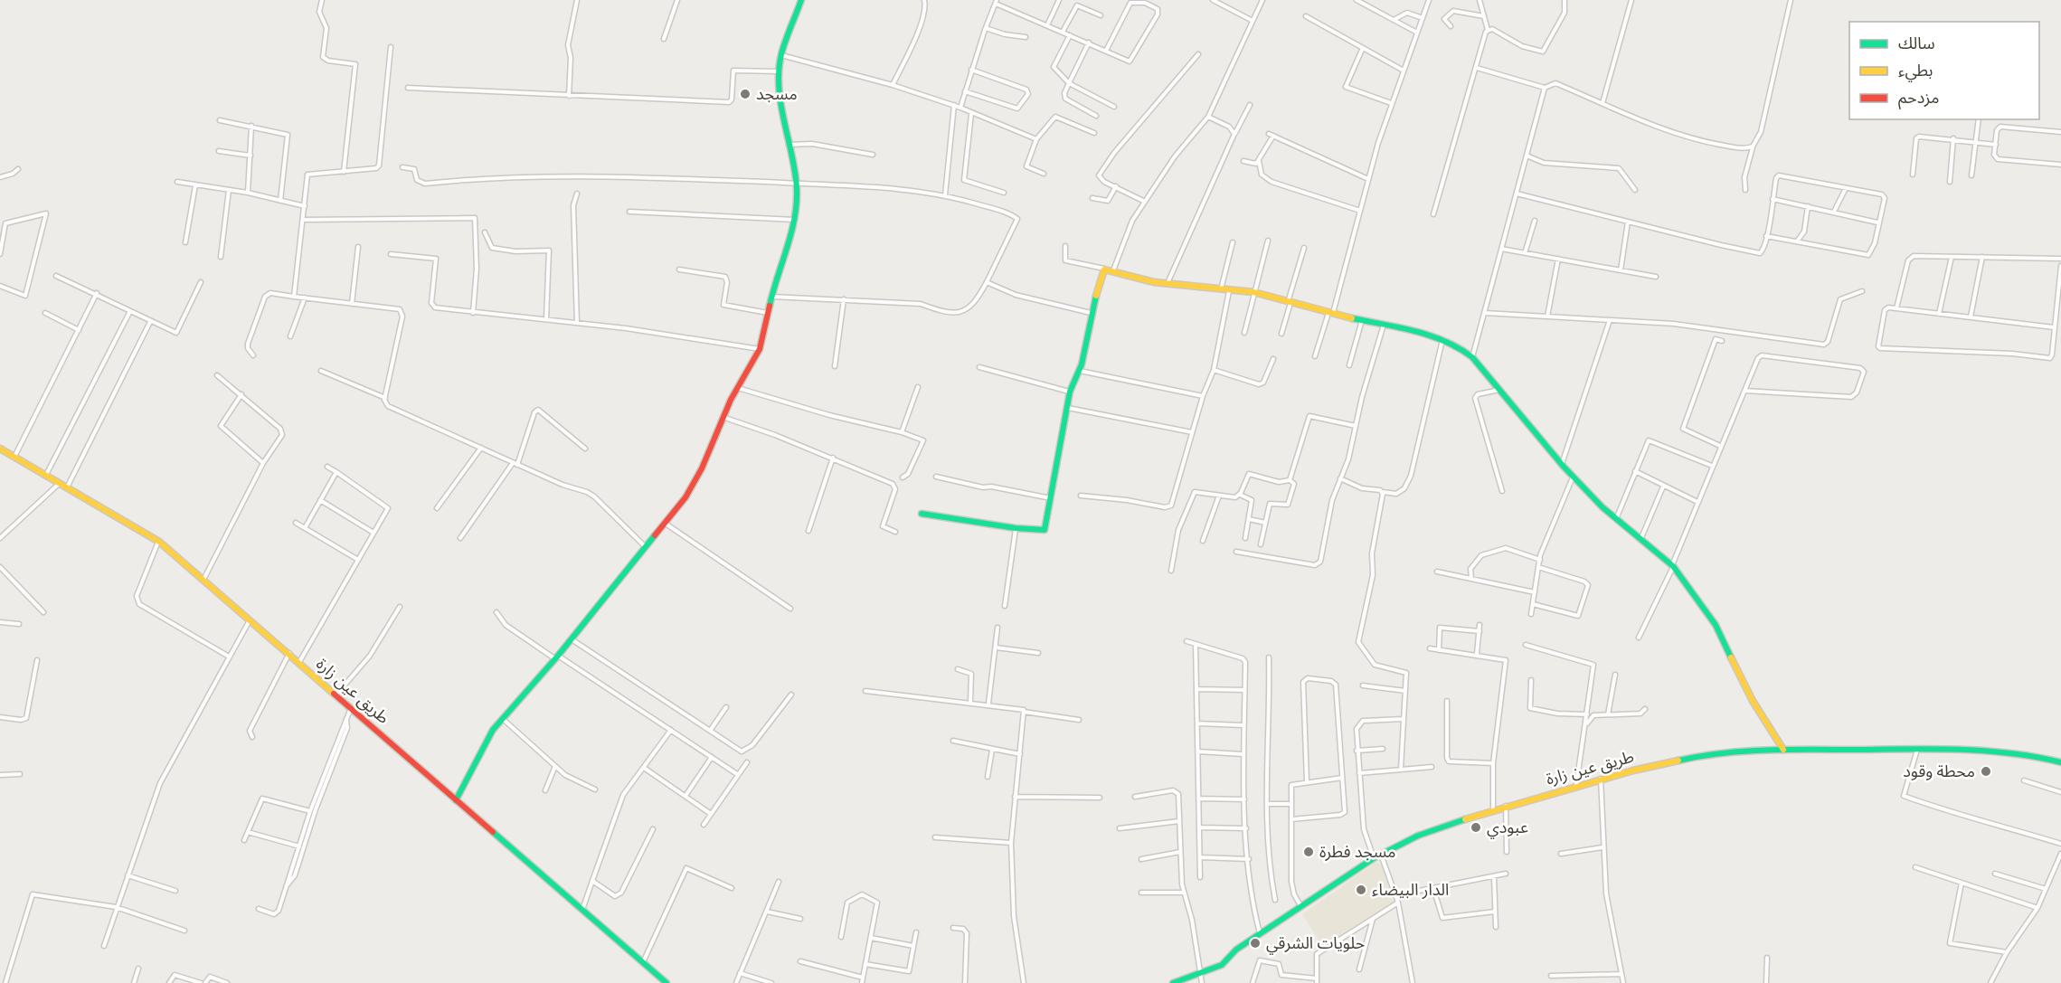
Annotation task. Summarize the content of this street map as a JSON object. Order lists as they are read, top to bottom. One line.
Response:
{"streets":{"main road":["طريق عين زارة"]},"places":["مسجد","محطة وقود","عبودي","مسجد فطرة","الدار البيضاء","حلويات الشرقي"],"legend":["سالك","بطيء","مزدحم"]}
